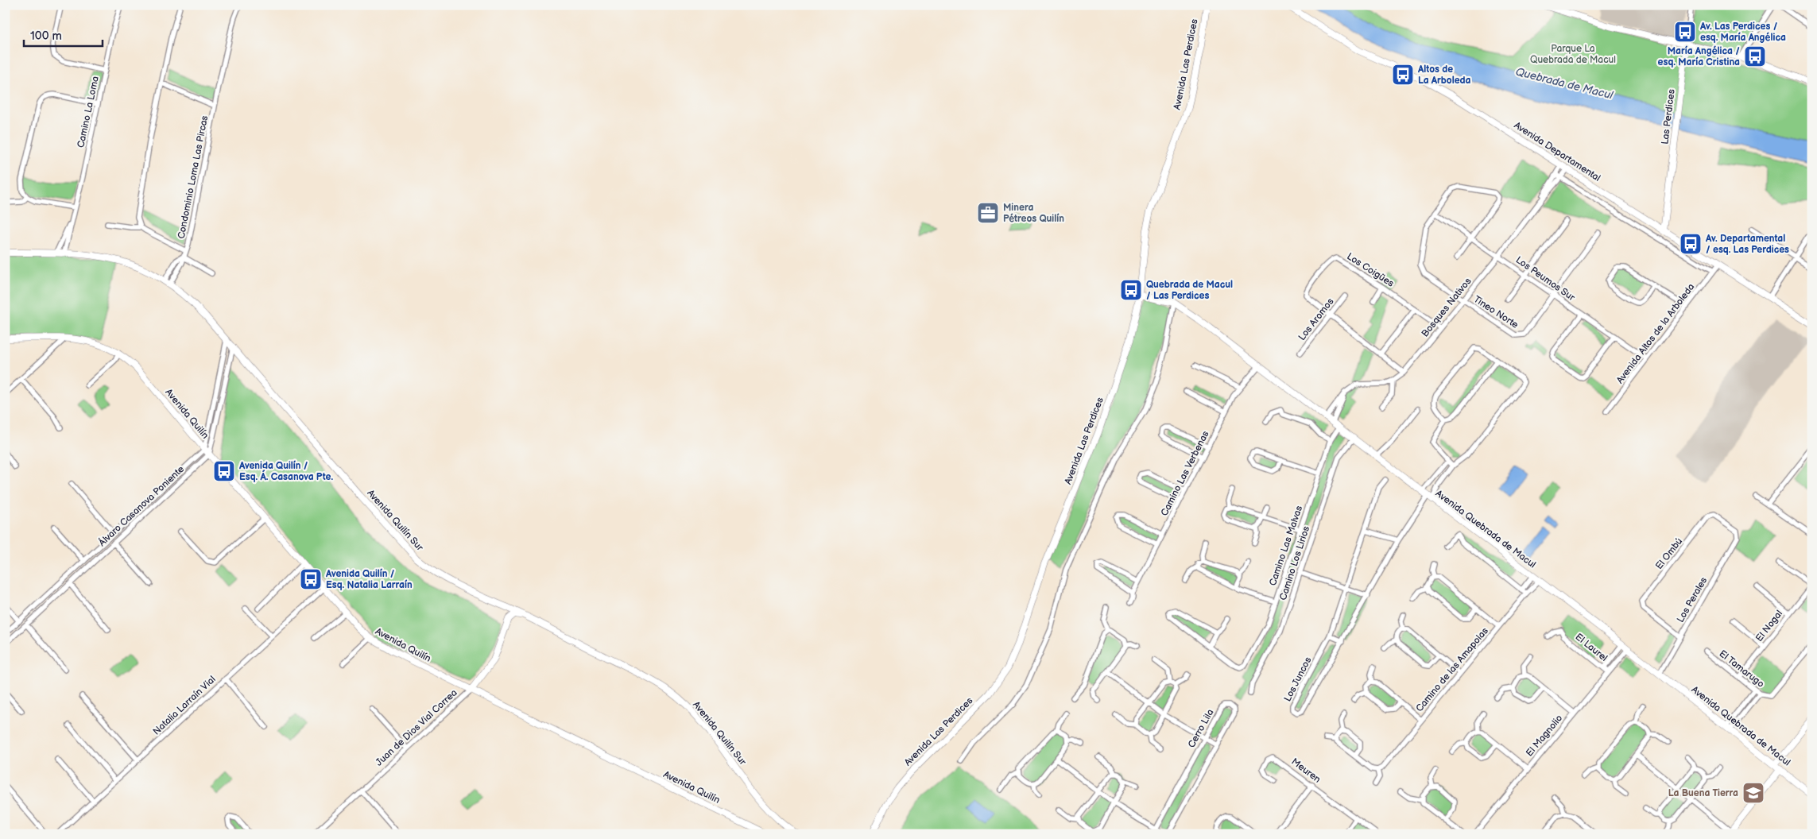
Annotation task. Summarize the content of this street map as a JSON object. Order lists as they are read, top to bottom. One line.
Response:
{"streets":{"street":["Avenida Las Perdices","Camino La Loma","Las Perdices","Avenida Departamental","Condominio Loma Las Pircas","Los Coigües","Los Peumos Sur","Bosques Nativos","Tineo Norte","Los Aromos","Avenida Altos de la Arboleda","Avenida Quilín","Camino Las Verbenas","Álvaro Casanova Poniente","Avenida Quilín Sur","Avenida Quebrada de Macul","Camino Las Malvas","El Ombú","Camino Los Lirios","Los Perales","El Nogal","El Laurel","El Tamarugo","Camino de las Amapolas","Los Juncos","Natalia Larraín Vial","Juan de Dios Vial Correa","Cerro Lila","El Magnolio","Meuren"]},"crossings":[["Avenida Las Perdices","Avenida Quebrada de Macul"],["Camino La Loma","Avenida Quilín Sur"],["Las Perdices","Avenida Departamental"],["Avenida Departamental","Bosques Nativos"],["Avenida Departamental","Avenida Altos de la Arboleda"],["Condominio Loma Las Pircas","Avenida Quilín Sur"],["Los Coigües","Bosques Nativos"],["Los Coigües","Los Aromos"],["Los Peumos Sur","Bosques Nativos"],["Los Peumos Sur","Tineo Norte"],["Los Peumos Sur","Avenida Altos de la Arboleda"],["Bosques Nativos","Tineo Norte"],["Bosques Nativos","Avenida Quebrada de Macul"],["Avenida Quilín","Álvaro Casanova Poniente"],["Avenida Quilín","Natalia Larraín Vial"],["Avenida Quilín","Juan de Dios Vial Correa"],["Camino Las Verbenas","Avenida Quebrada de Macul"],["Avenida Quebrada de Macul","Camino Las Malvas"],["Avenida Quebrada de Macul","Camino Los Lirios"],["Avenida Quebrada de Macul","Los Perales"],["Avenida Quebrada de Macul","Camino de las Amapolas"],["Avenida Quebrada de Macul","Los Juncos"],["Avenida Quebrada de Macul","El Magnolio"],["El Ombú","Los Perales"],["El Nogal","El Tamarugo"],["El Laurel","El Magnolio"]],"water":["Quebrada de Macul"],"parks":["Parque La Quebrada de Macul"],"places":{"bus stop":["Av. Las Perdices / esq. María Angélica","María Angélica / esq. María Cristina","Altos de La Arboleda","Av. Departamental / esq. Las Perdices","Quebrada de Macul / Las Perdices","Avenida Quilín / Esq. Á. Casanova Pte.","Avenida Quilín / Esq. Natalia Larraín"],"office":["Minera Pétreos Quilín"],"school or university":["La Buena Tierra"]},"scale_bar":"100 m"}
